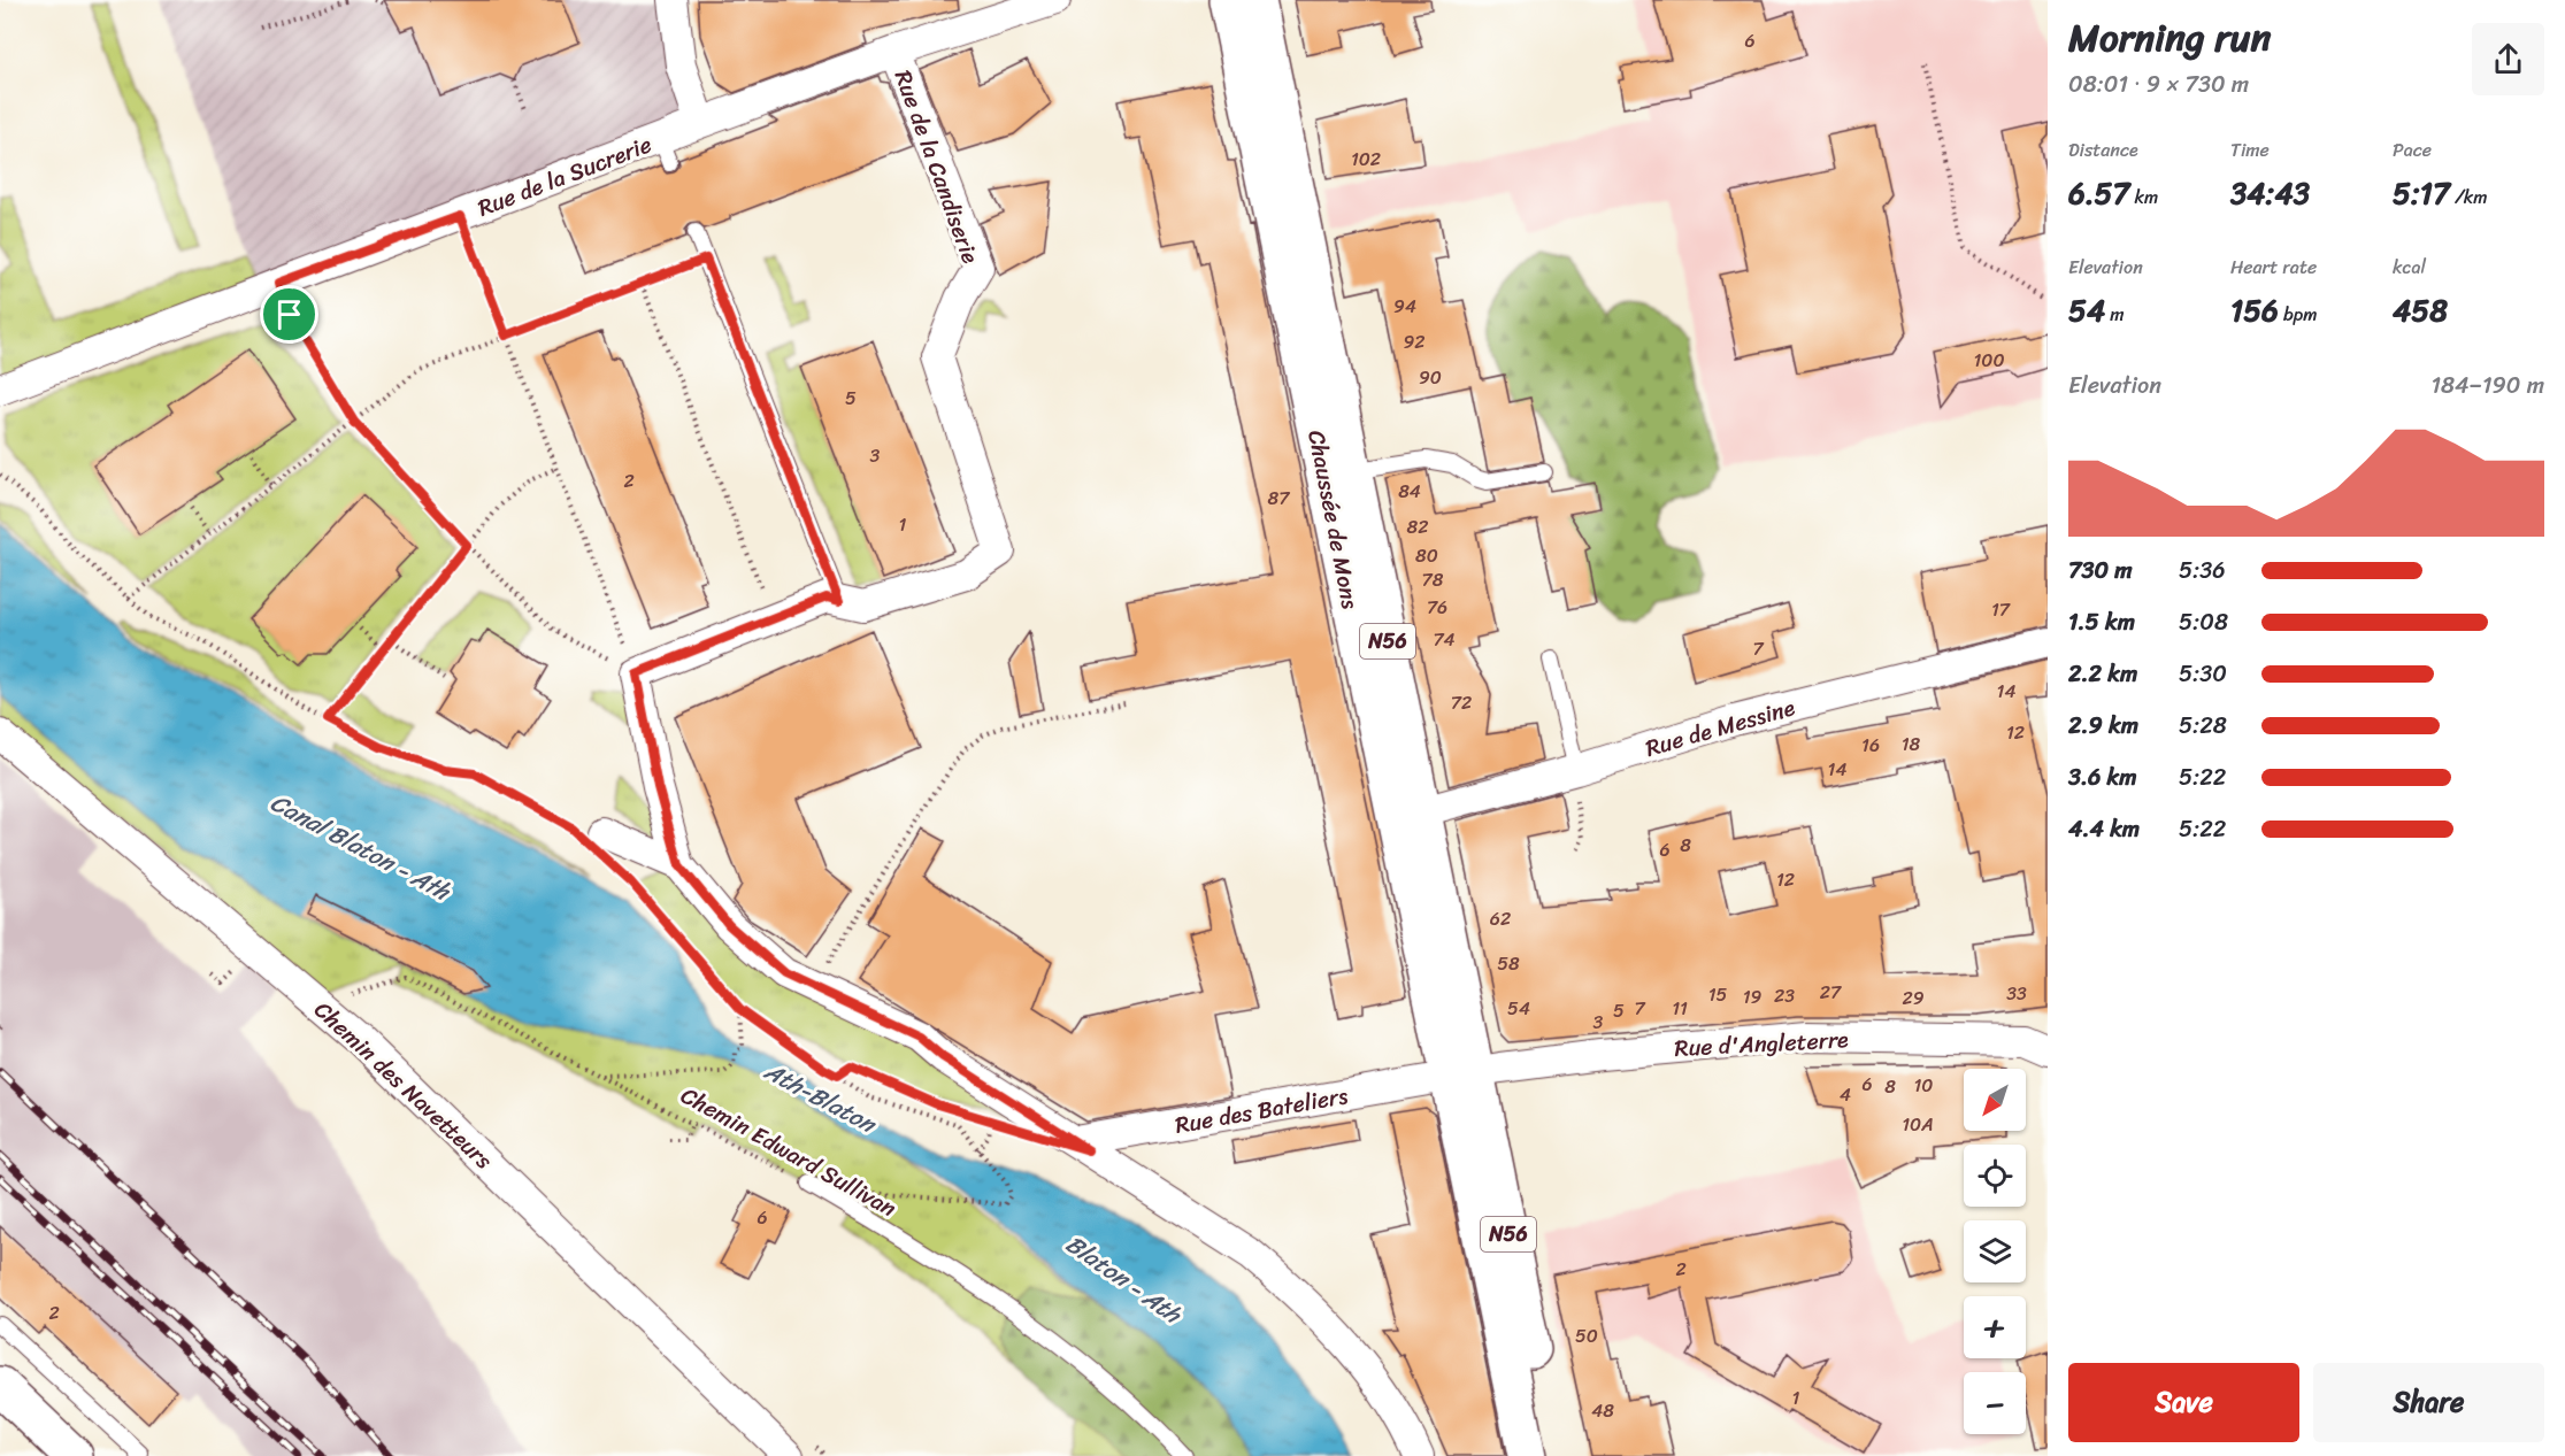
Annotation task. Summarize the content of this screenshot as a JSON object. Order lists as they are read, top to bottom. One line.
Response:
{"streets":{"main road":["Chaussée de Mons","N56"],"street":["Rue de la Candiserie","Rue de la Sucrerie","Rue de Messine","Rue d'Angleterre","Chemin des Navetteurs","Rue des Bateliers"],"lane":["Chemin Edward Sullivan"]},"crossings":[["Rue de la Candiserie","Rue de la Sucrerie"],["Chaussée de Mons","Rue de Messine"],["Chaussée de Mons","Rue d'Angleterre"],["Chaussée de Mons","Rue des Bateliers"],["Rue d'Angleterre","Rue des Bateliers"]],"water":["Canal Blaton - Ath","Ath-Blaton","Blaton - Ath"],"house_numbers":["6","102","94","92","100","90","5","3","2","84","87","1","82","80","78","76","17","74","7","14","72","12","18","16","14","8","6","12","62","58","27","33","15","23","19","29","54","7","11","5","3","6","10","8","4","10A","6","2","2","50","1","48"],"north":"bottom left","page":{"heading":["Morning run","08:01 · 9 × 730 m"],"stats":[["Distance","6.57 km"],["Time","34:43"],["Pace","5:17 /km"],["Elevation","54 m"],["Heart rate","156 bpm"],["kcal","458"]],"chart":["Elevation","184–190 m"],"list":[{"name":"730 m","note":"5:36"},{"name":"1.5 km","note":"5:08"},{"name":"2.2 km","note":"5:30"},{"name":"2.9 km","note":"5:28"},{"name":"3.6 km","note":"5:22"},{"name":"4.4 km","note":"5:22"}],"map_buttons":["+","−"],"buttons":["Save","Share"]}}
